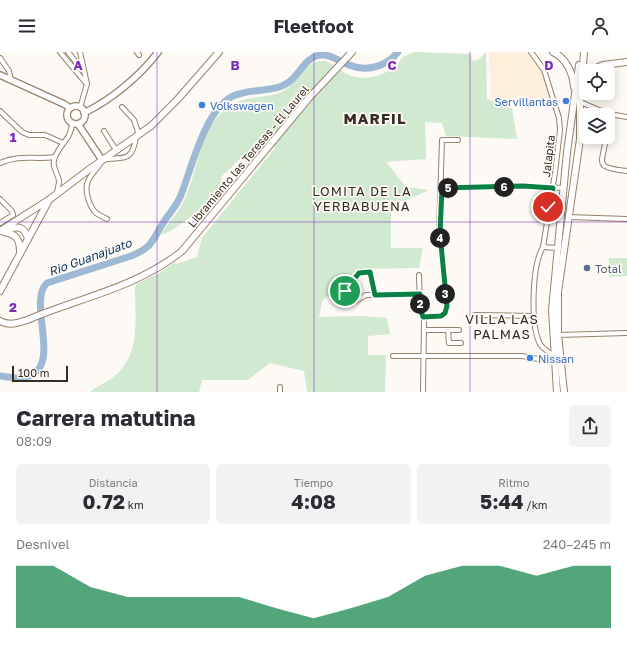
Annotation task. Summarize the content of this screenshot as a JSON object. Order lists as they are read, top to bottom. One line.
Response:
{"streets":{"main road":["Libramiento las Teresas - El Laurel"],"street":["Jalapita"]},"districts":["MARFIL","LOMITA DE LA YERBABUENA","VILLA LAS PALMAS"],"water":["Rio Guanajuato"],"places":["Servillantas","Volkswagen","Total","Nissan"],"scale_bar":"100 m","page":{"header":"Fleetfoot","pins":["6","5","4","3","2"],"scale":"100 m","heading":["Carrera matutina","08:09"],"stats":[["Distancia","0.72 km"],["Tiempo","4:08"],["Ritmo","5:44 /km"]],"chart":["Desnivel","240–245 m"]},"grid":{"columns":["A","B","C","D"],"rows":["1","2"]}}
